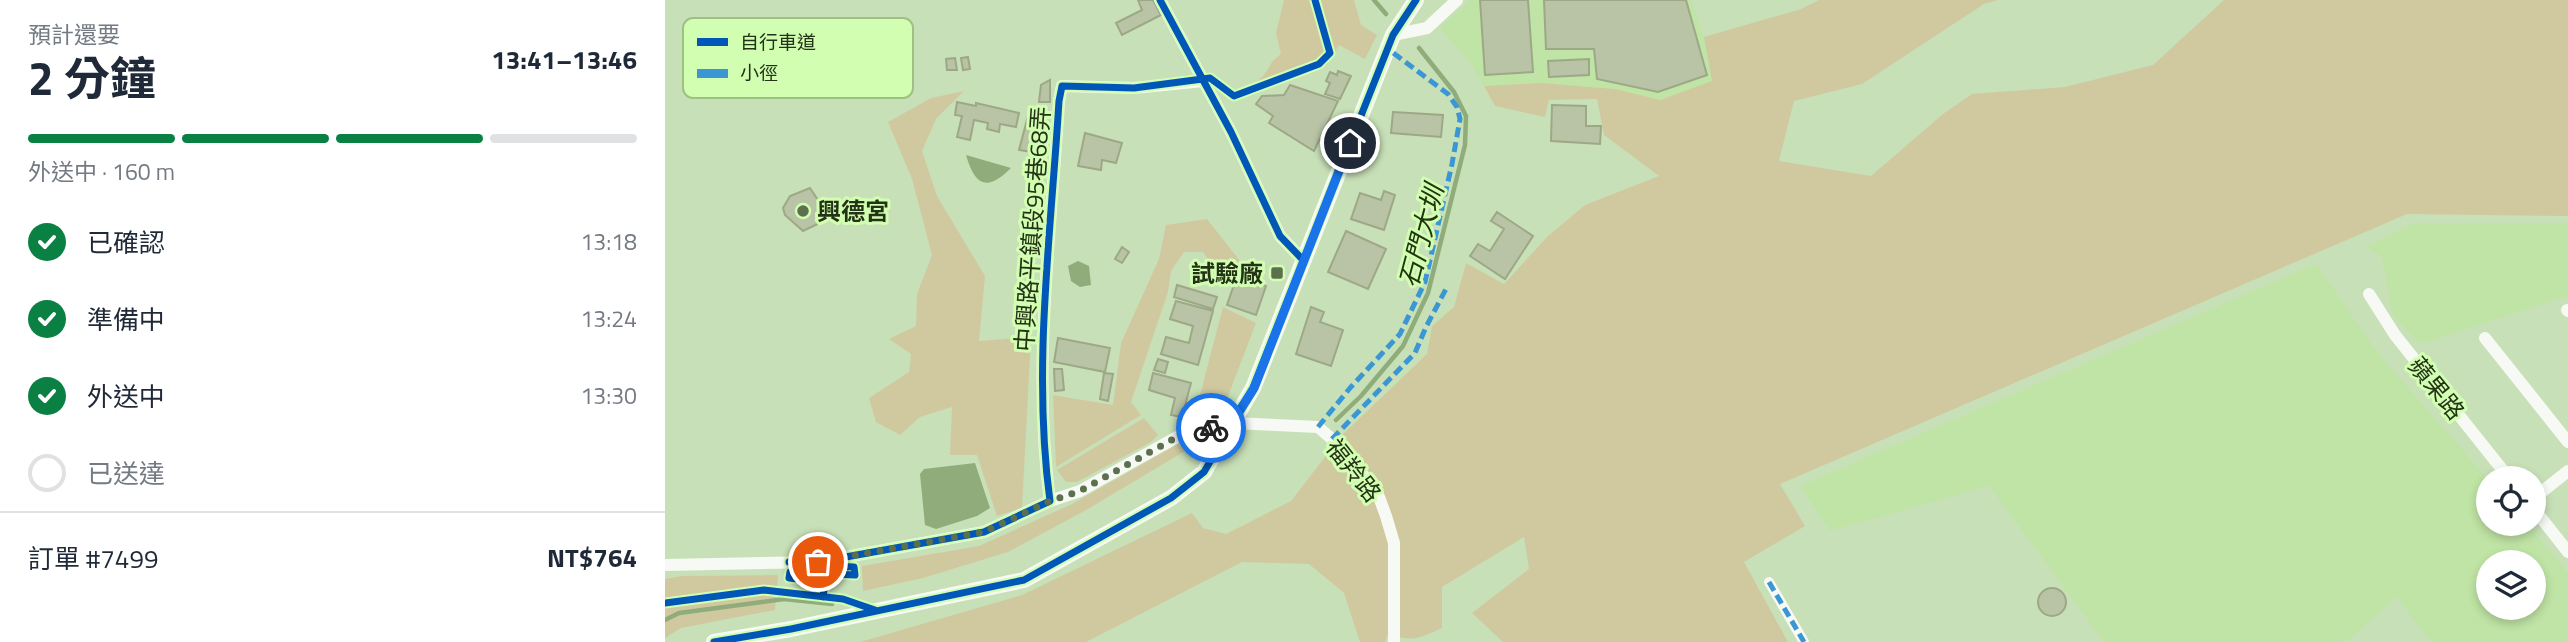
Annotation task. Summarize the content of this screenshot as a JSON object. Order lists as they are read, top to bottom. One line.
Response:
{"streets":{"street":["中興路平鎮段95巷68弄","蘋果路","福羚路"]},"crossings":[["中興路平鎮段95巷68弄","福羚路"]],"water":["石門大圳"],"places":{"other":["興德宮"],"transit":["試驗廠"]},"legend":["自行車道","小徑"],"page":{"heading":["2 分鐘","預計還要","13:41–13:46"],"panel":["訂單 #7499","NT$764"],"bar":"外送中 · 160 m","list":[["已確認","13:18"],["準備中","13:24"],["外送中","13:30"],"已送達"]}}
